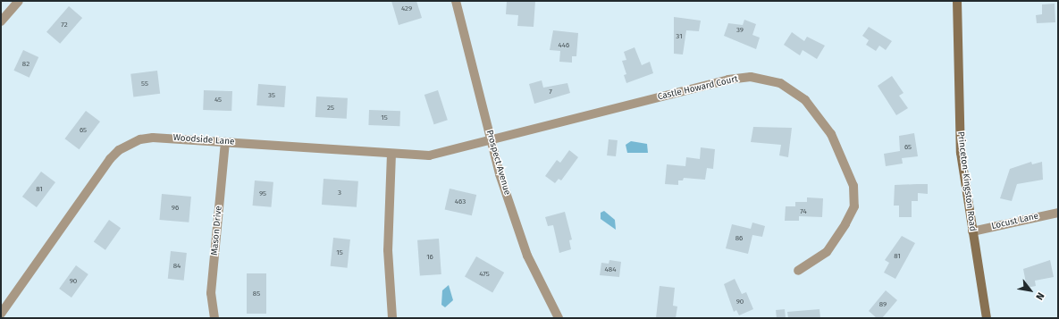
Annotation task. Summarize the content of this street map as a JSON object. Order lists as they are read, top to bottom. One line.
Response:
{"streets":{"main road":["Princeton-Kingston Road"],"street":["Castle Howard Court","Woodside Lane","Prospect Avenue","Locust Lane","Mason Drive"]},"crossings":[["Castle Howard Court","Woodside Lane"],["Castle Howard Court","Prospect Avenue"],["Woodside Lane","Prospect Avenue"],["Woodside Lane","Mason Drive"],["Princeton-Kingston Road","Locust Lane"]],"house_numbers":["429","72","39","31","446","82","55","7","35","45","25","15","65","65","81","3","95","463","96","74","86","15","81","16","84","484","475","90","85","90","89"],"north":"bottom right"}
